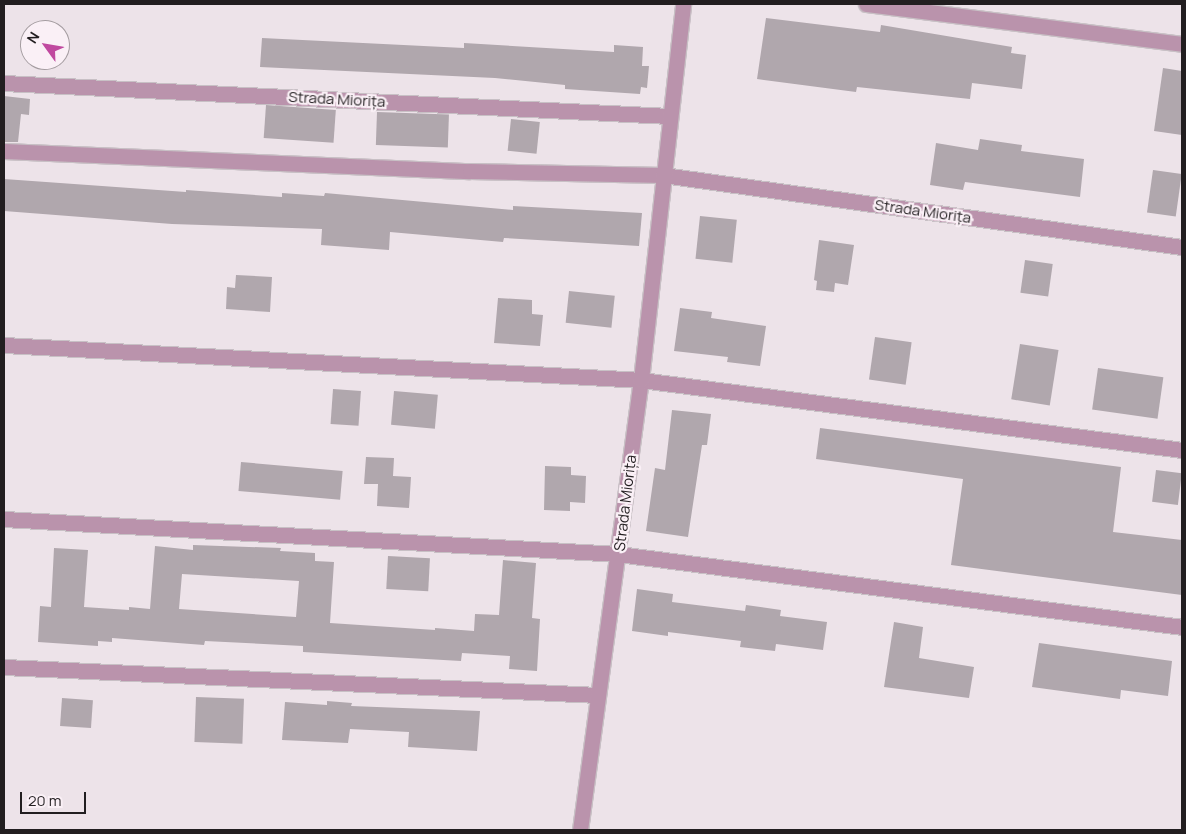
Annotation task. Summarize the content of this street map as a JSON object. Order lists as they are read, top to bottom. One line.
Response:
{"streets":{"street":["Strada Miorița"]},"scale_bar":"20 m","north":"top left"}
